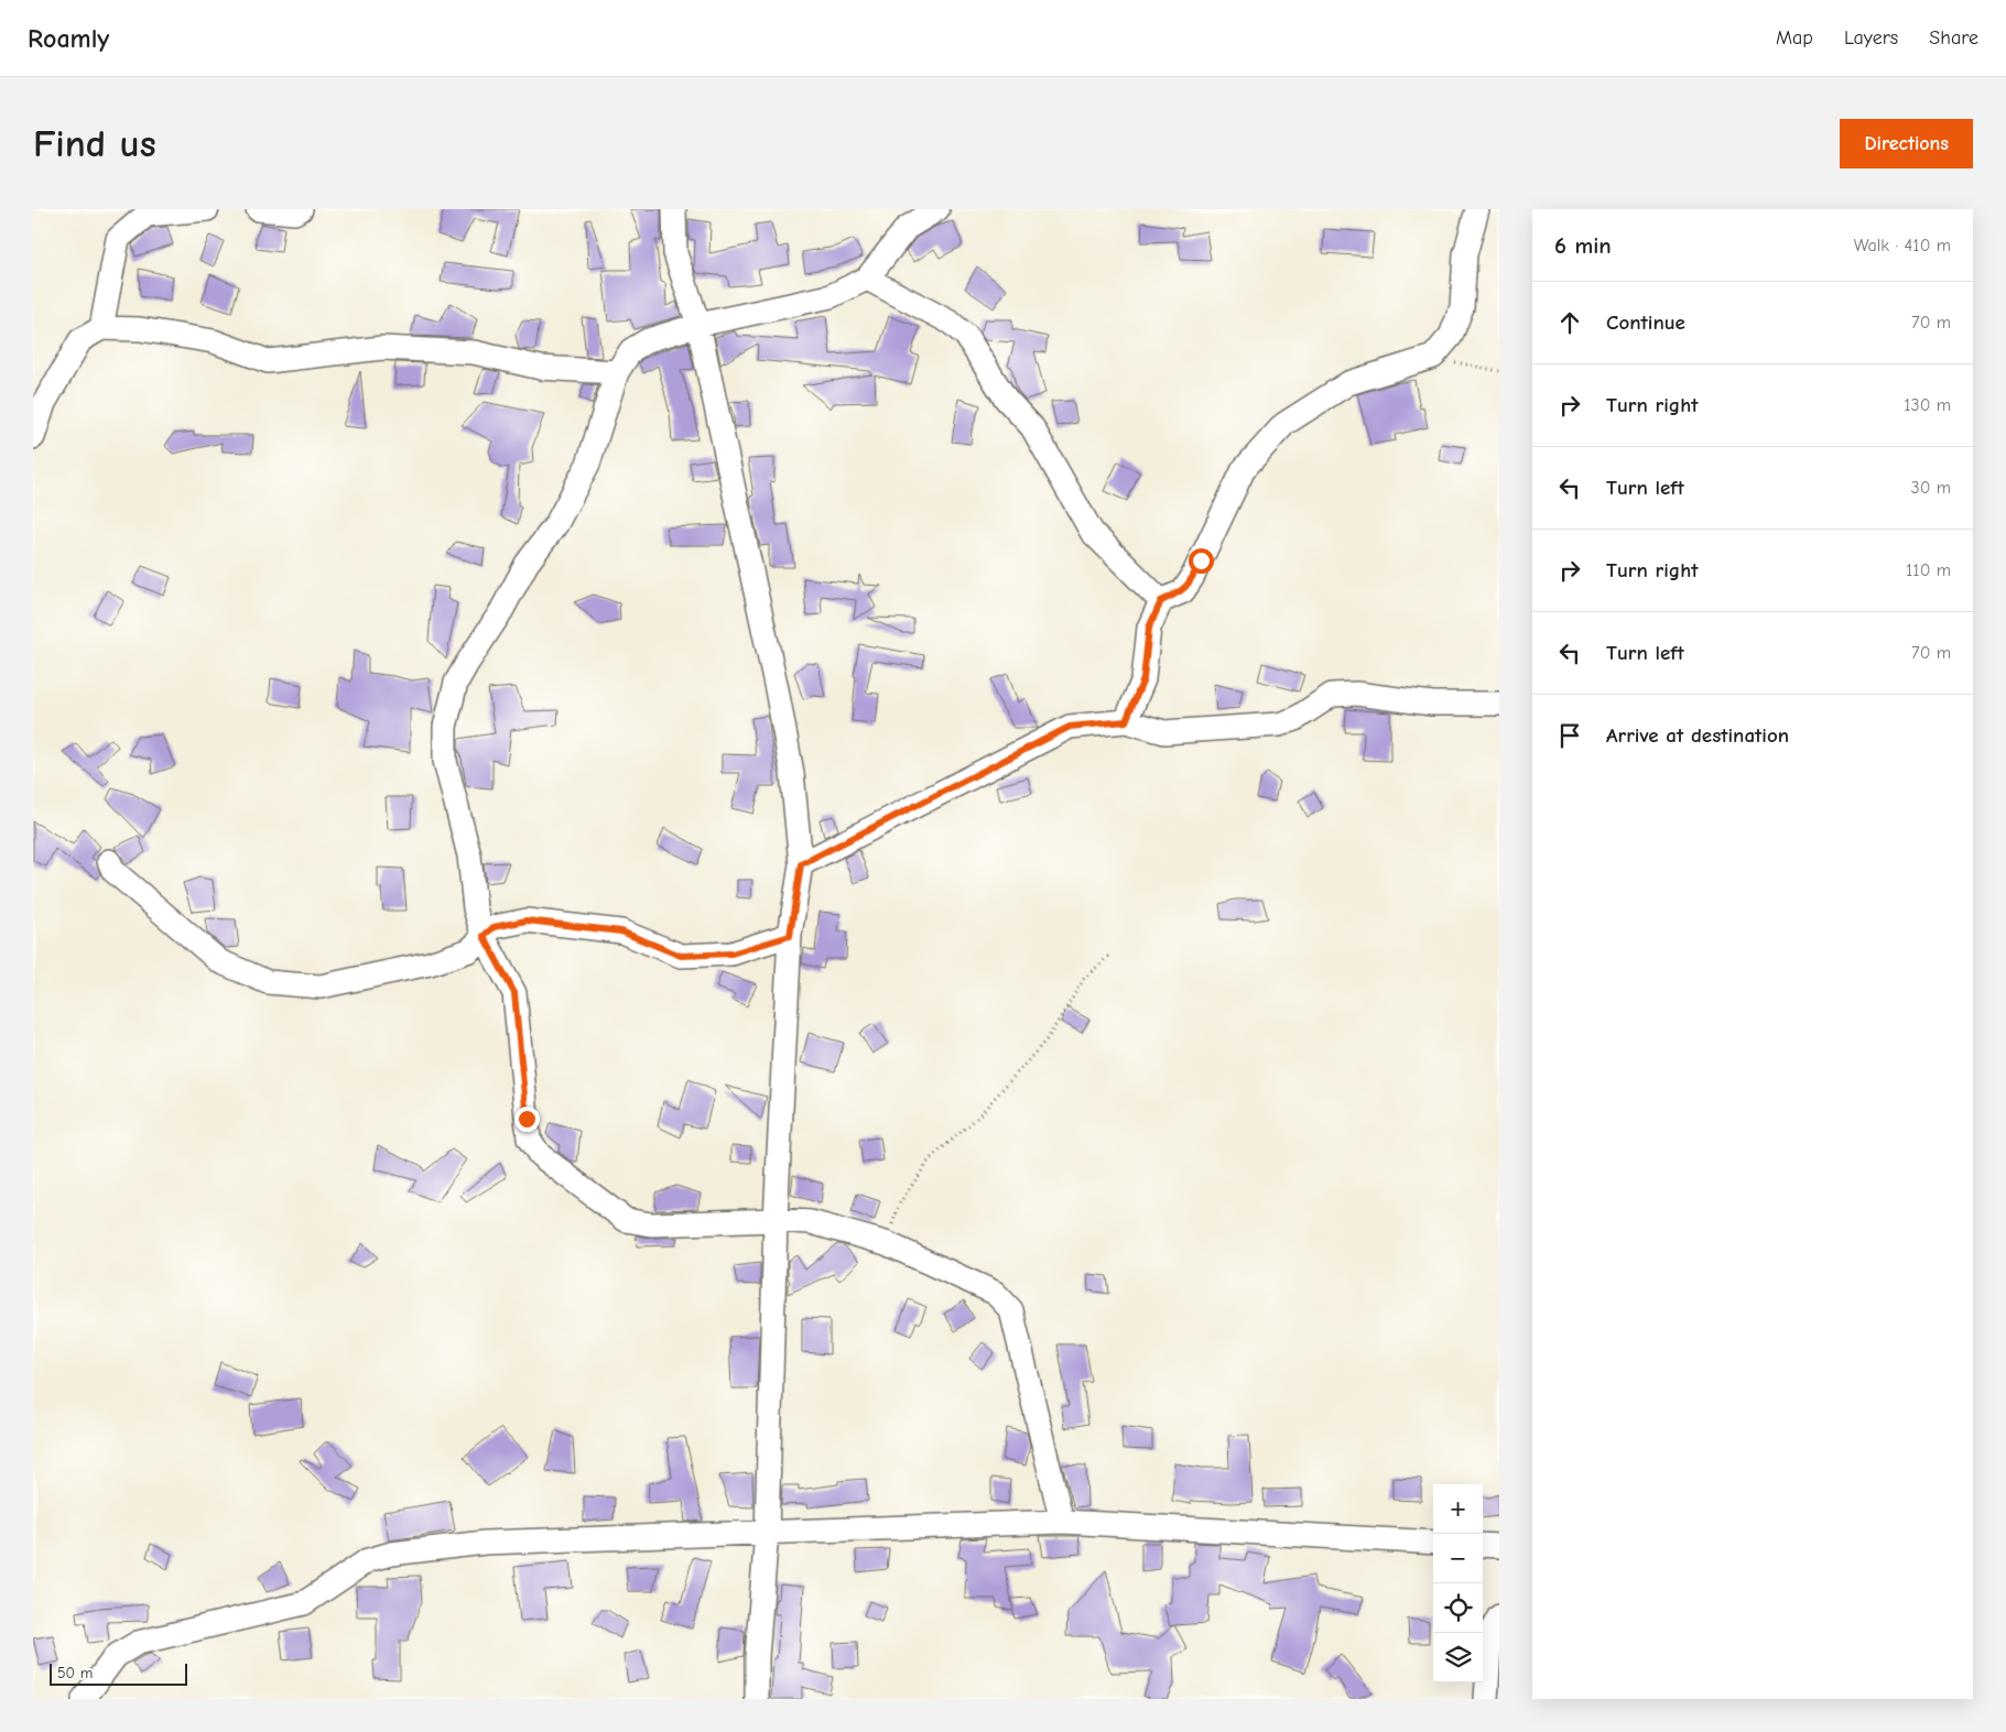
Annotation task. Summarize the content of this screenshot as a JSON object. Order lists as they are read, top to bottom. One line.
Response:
{"scale_bar":"50 m","page":{"header":"Roamly","nav":["Map","Layers","Share"],"buttons":"Directions","title":"Find us","heading":["6 min","Walk · 410 m"],"list":[["Continue","70 m"],["Turn right","130 m"],["Turn left","30 m"],["Turn right","110 m"],["Turn left","70 m"],"Arrive at destination"],"map_buttons":["+","−"],"scale":"50 m"}}
